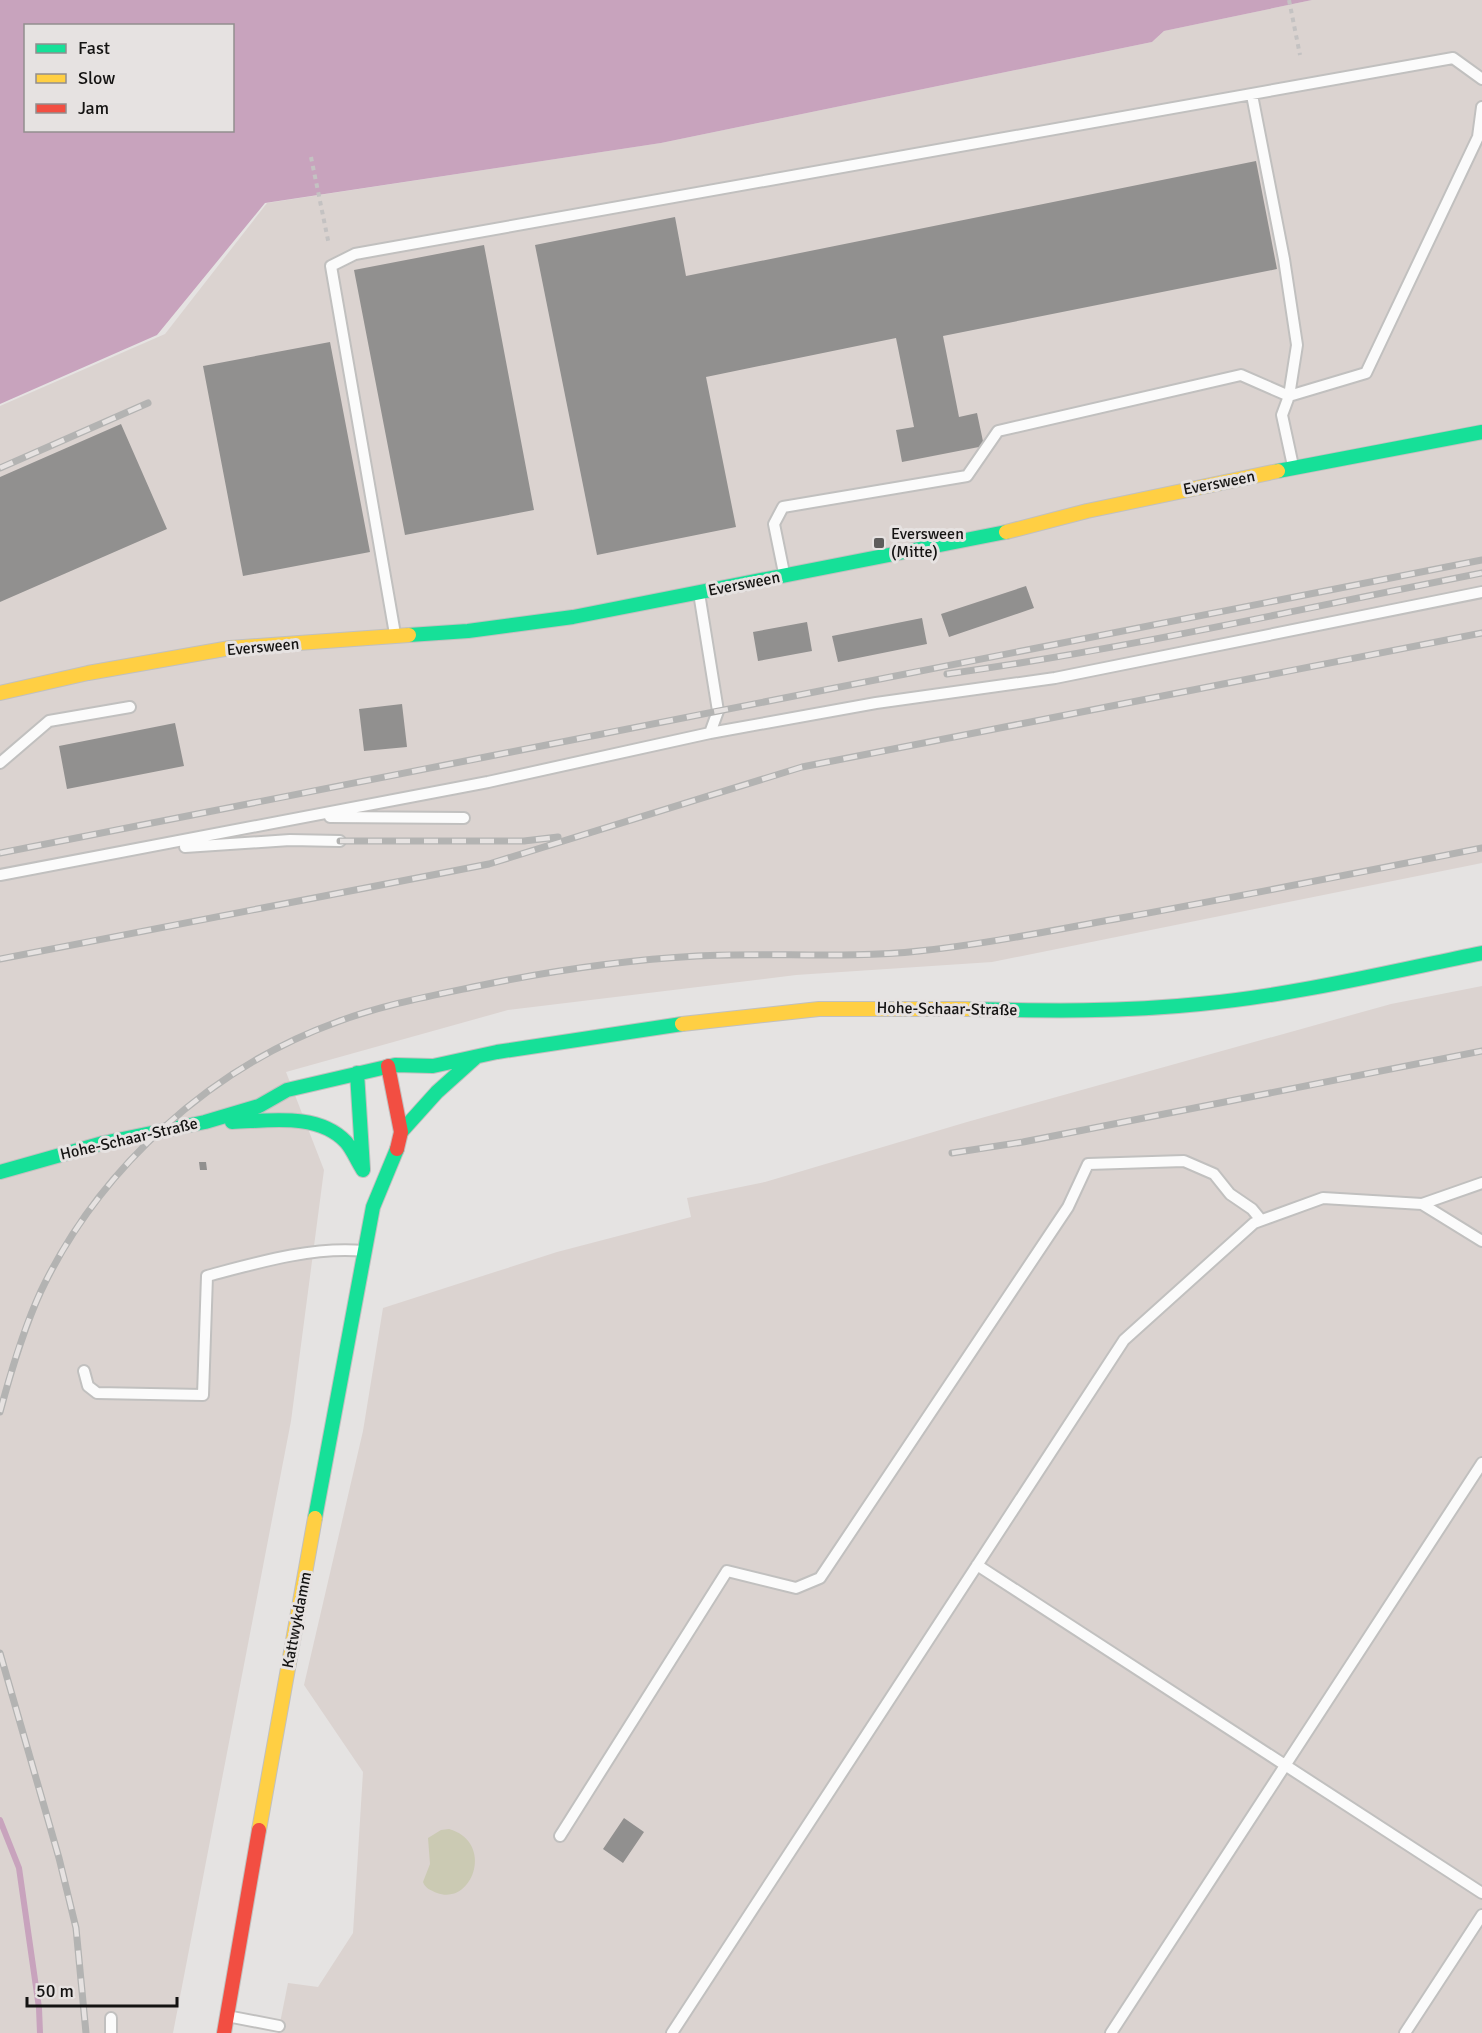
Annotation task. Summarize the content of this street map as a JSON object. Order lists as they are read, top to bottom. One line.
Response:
{"streets":{"main road":["Eversween","Hohe-Schaar-Straße","Kattwykdamm"]},"crossings":[["Hohe-Schaar-Straße","Kattwykdamm"]],"places":{"transit":["Eversween (Mitte)"]},"legend":["Fast","Slow","Jam"],"scale_bar":"50 m"}
